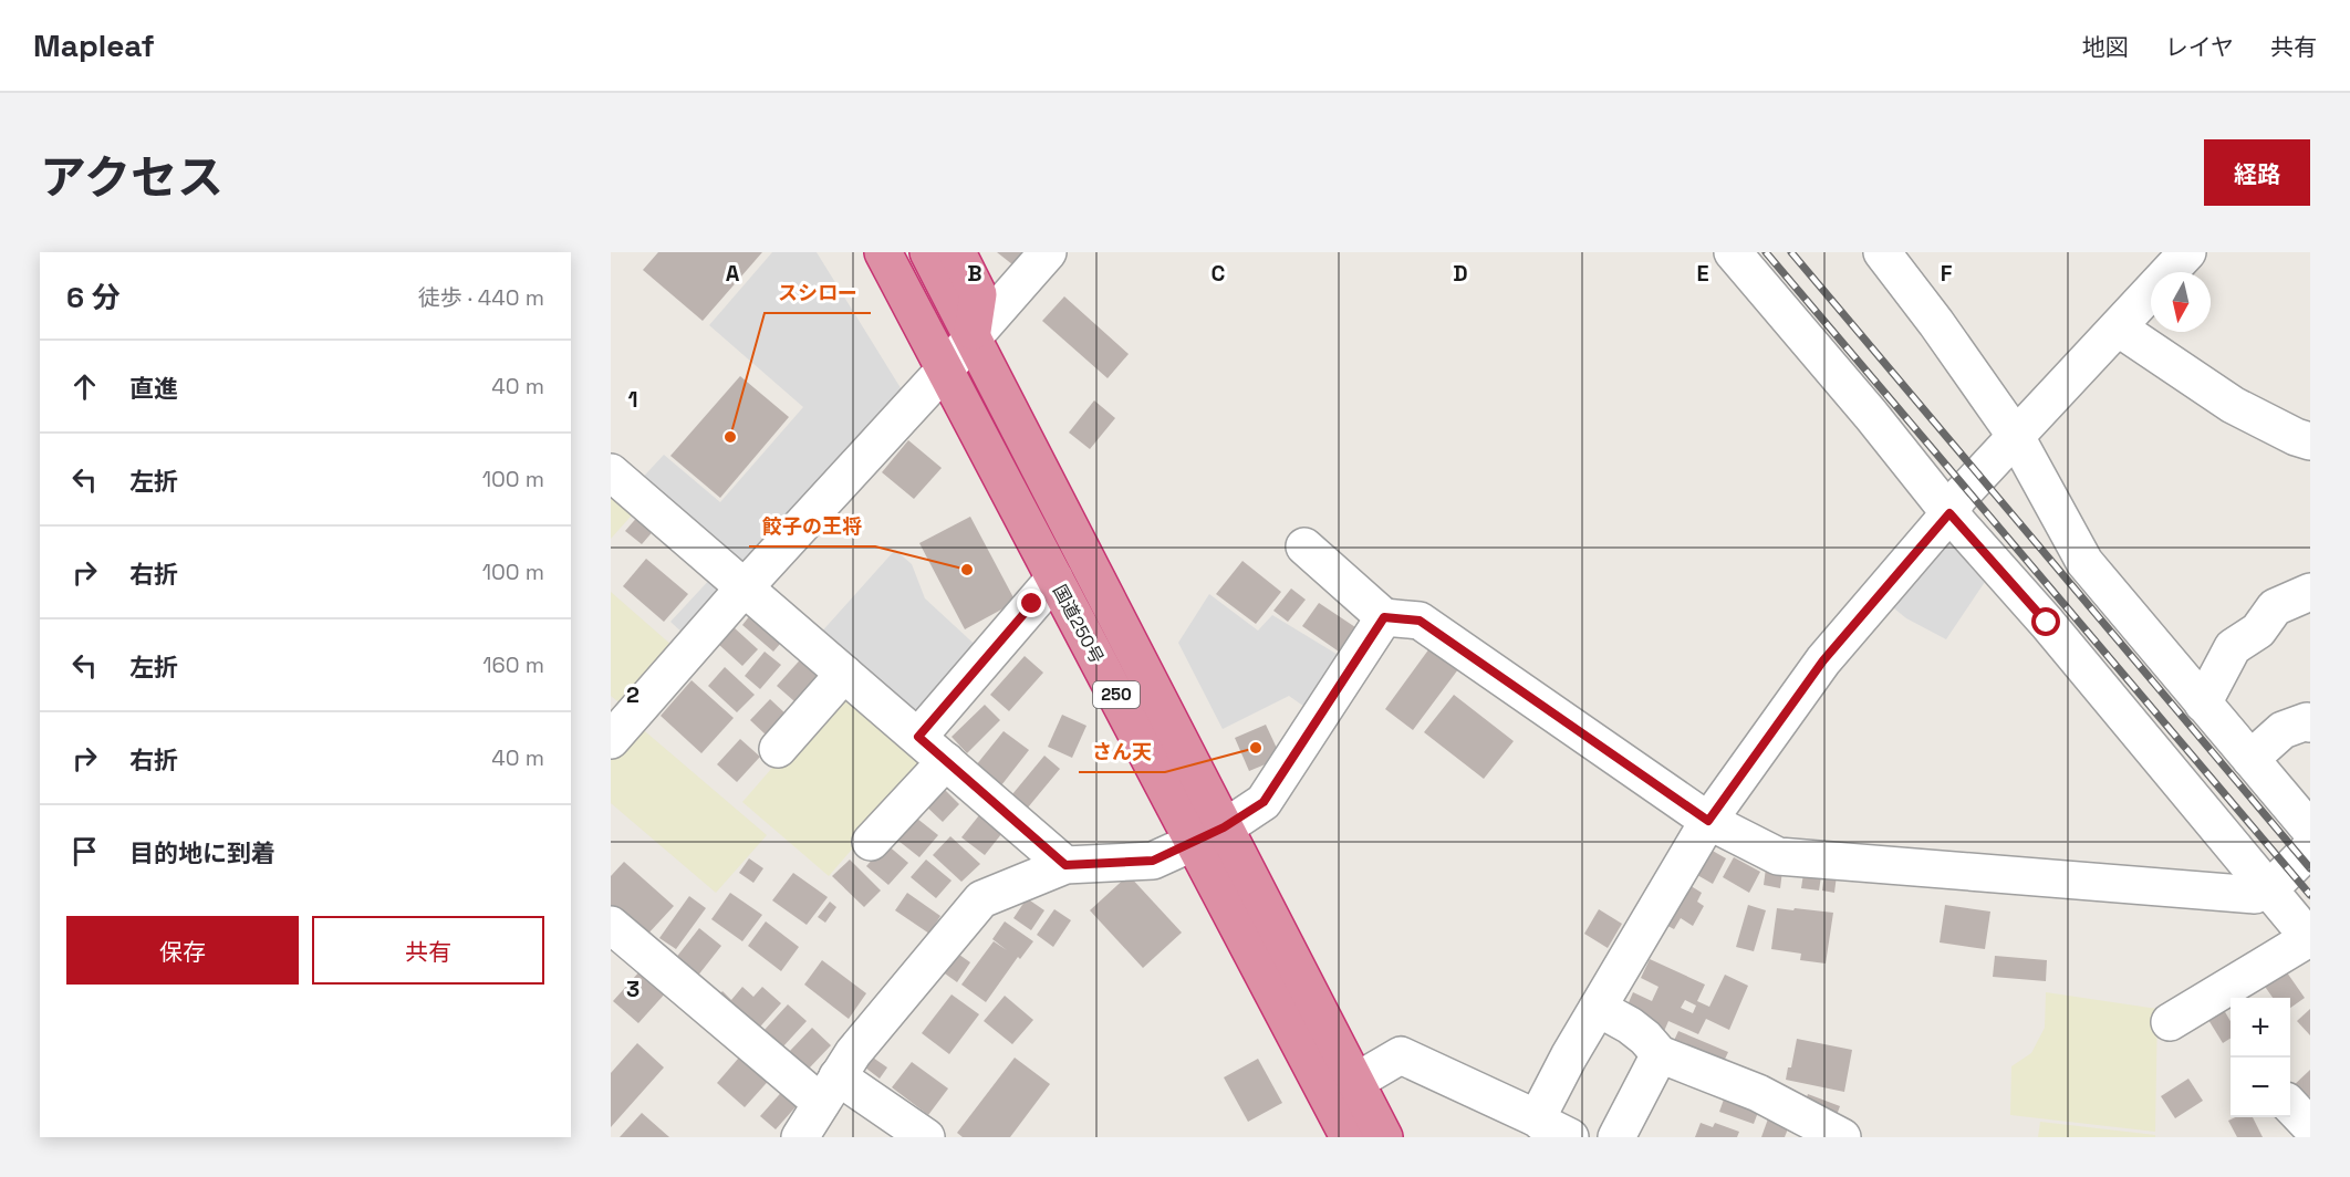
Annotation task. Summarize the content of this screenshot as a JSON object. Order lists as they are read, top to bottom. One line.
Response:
{"streets":{"highway":["国道250号","250"]},"places":["スシロー","餃子の王将","さん天"],"north":"bottom","page":{"header":"Mapleaf","nav":["地図","レイヤ","共有"],"title":"アクセス","buttons":["経路",["保存","共有"]],"heading":["6 分","徒歩 · 440 m"],"list":[["直進","40 m"],["左折","100 m"],["右折","100 m"],["左折","160 m"],["右折","40 m"],"目的地に到着"],"map_buttons":["+","−"]},"grid":{"columns":["A","B","C","D","E","F"],"rows":["1","2","3"]}}
